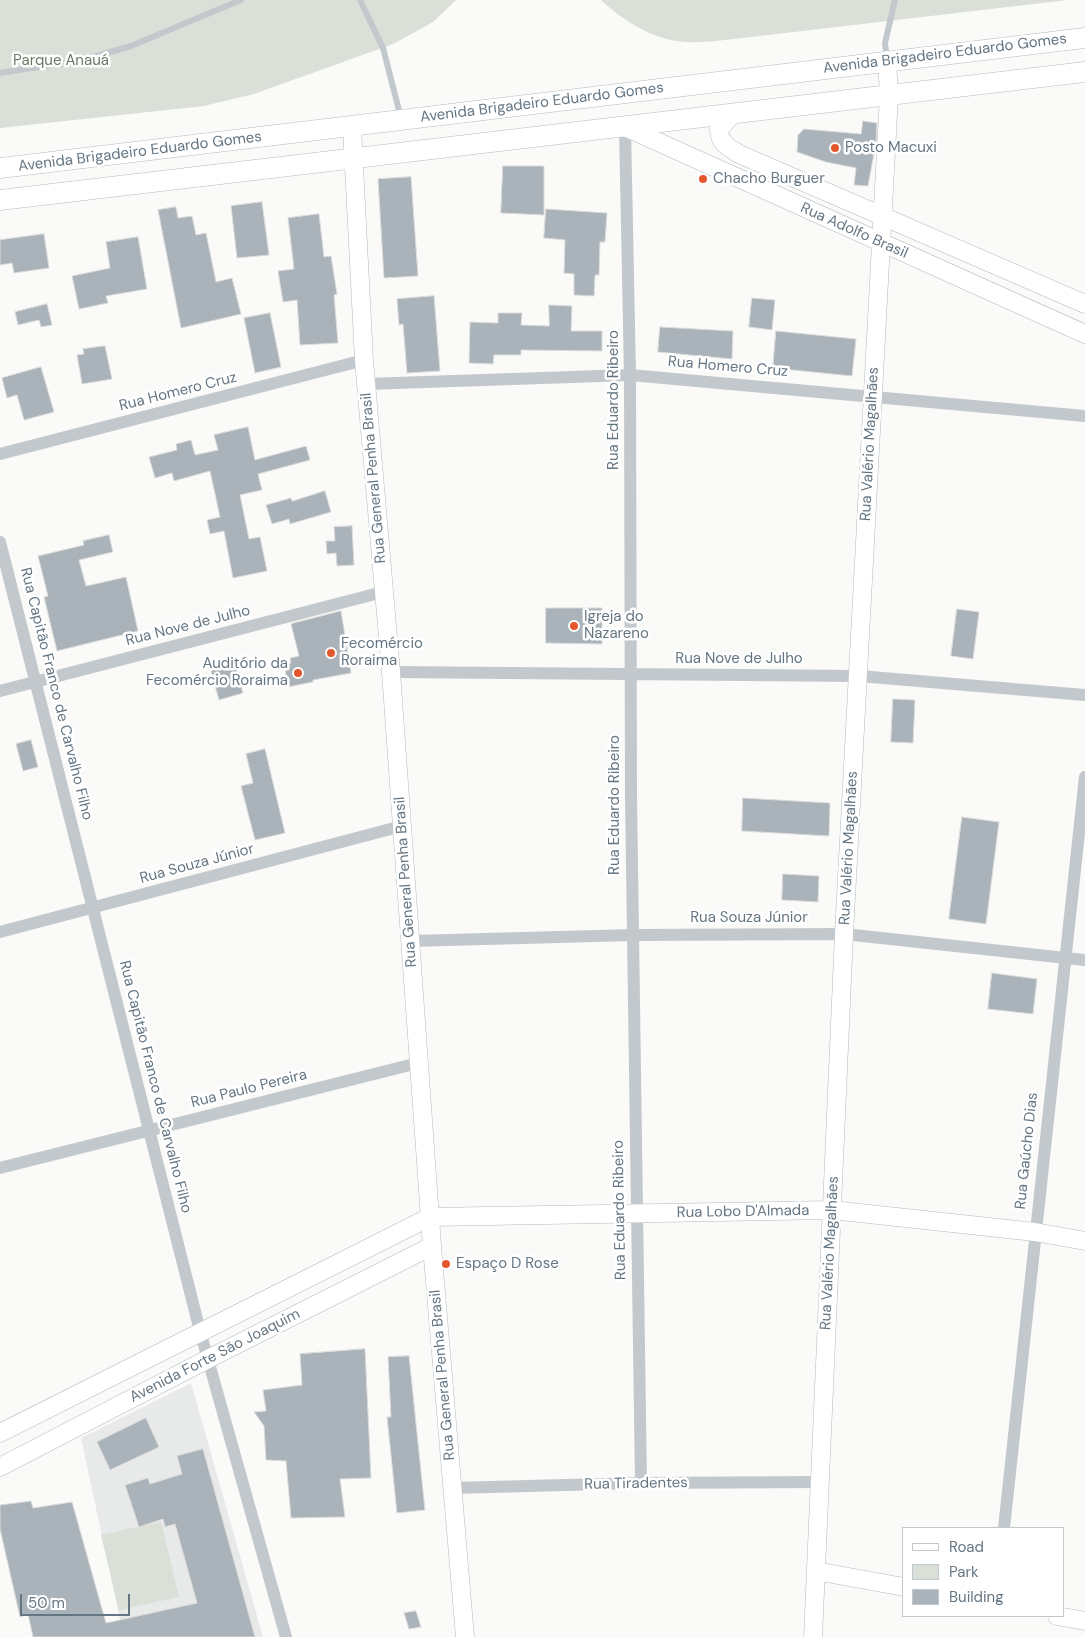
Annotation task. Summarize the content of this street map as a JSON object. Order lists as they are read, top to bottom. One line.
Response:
{"streets":{"main road":["Avenida Brigadeiro Eduardo Gomes"],"street":["Rua Adolfo Brasil","Rua Homero Cruz","Rua Eduardo Ribeiro","Rua Valério Magalhães","Rua General Penha Brasil","Rua Nove de Julho","Rua Capitão Franco de Carvalho Filho","Rua Souza Júnior","Rua Paulo Pereira","Rua Gaúcho Dias","Rua Lobo D'Almada","Avenida Forte São Joaquim","Rua Tiradentes"]},"crossings":[["Avenida Brigadeiro Eduardo Gomes","Rua Adolfo Brasil"],["Avenida Brigadeiro Eduardo Gomes","Rua Eduardo Ribeiro"],["Avenida Brigadeiro Eduardo Gomes","Rua Valério Magalhães"],["Avenida Brigadeiro Eduardo Gomes","Rua General Penha Brasil"],["Rua Adolfo Brasil","Rua Eduardo Ribeiro"],["Rua Adolfo Brasil","Rua Valério Magalhães"],["Rua Homero Cruz","Rua Eduardo Ribeiro"],["Rua Homero Cruz","Rua Valério Magalhães"],["Rua Homero Cruz","Rua General Penha Brasil"],["Rua Eduardo Ribeiro","Rua Nove de Julho"],["Rua Eduardo Ribeiro","Rua Souza Júnior"],["Rua Eduardo Ribeiro","Rua Lobo D'Almada"],["Rua Eduardo Ribeiro","Rua Tiradentes"],["Rua Valério Magalhães","Rua Nove de Julho"],["Rua Valério Magalhães","Rua Souza Júnior"],["Rua Valério Magalhães","Rua Lobo D'Almada"],["Rua Valério Magalhães","Rua Tiradentes"],["Rua General Penha Brasil","Rua Nove de Julho"],["Rua General Penha Brasil","Rua Souza Júnior"],["Rua General Penha Brasil","Rua Paulo Pereira"],["Rua General Penha Brasil","Rua Lobo D'Almada"],["Rua General Penha Brasil","Avenida Forte São Joaquim"],["Rua General Penha Brasil","Rua Tiradentes"],["Rua Nove de Julho","Rua Capitão Franco de Carvalho Filho"],["Rua Capitão Franco de Carvalho Filho","Rua Souza Júnior"],["Rua Capitão Franco de Carvalho Filho","Rua Paulo Pereira"],["Rua Capitão Franco de Carvalho Filho","Avenida Forte São Joaquim"],["Rua Souza Júnior","Rua Gaúcho Dias"],["Rua Gaúcho Dias","Rua Lobo D'Almada"],["Rua Lobo D'Almada","Avenida Forte São Joaquim"]],"parks":["Parque Anauá"],"places":["Posto Macuxi","Chacho Burguer","Igreja do Nazareno","Fecomércio Roraima","Auditório da Fecomércio Roraima","Espaço D Rose"],"legend":["Road","Park","Building"],"scale_bar":"50 m"}
